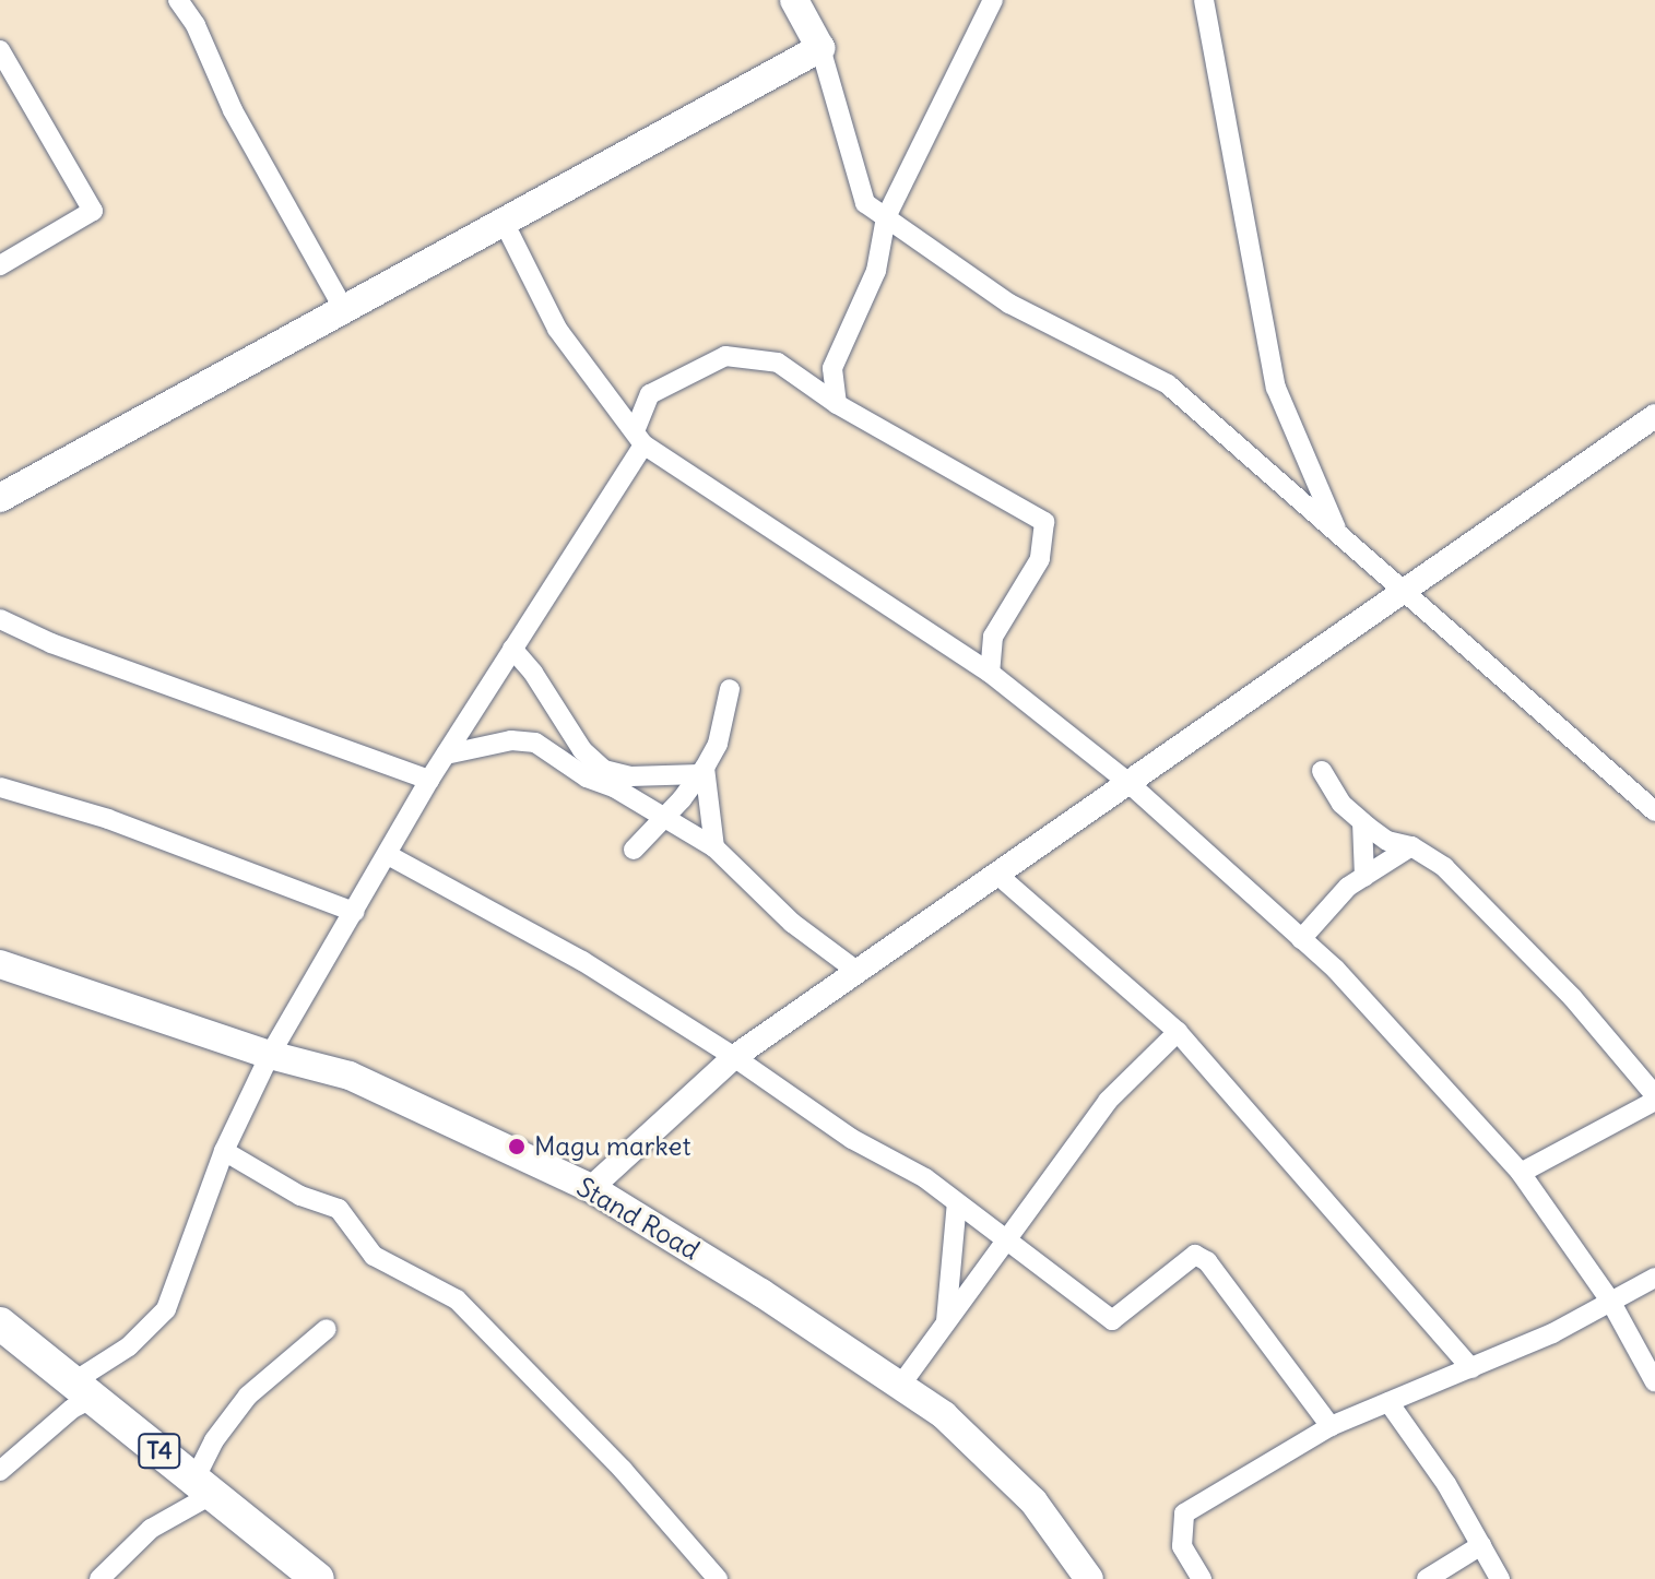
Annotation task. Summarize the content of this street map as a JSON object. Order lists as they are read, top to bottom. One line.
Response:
{"streets":{"highway":["T4"],"main road":["Stand Road"]},"places":["Magu market"]}
